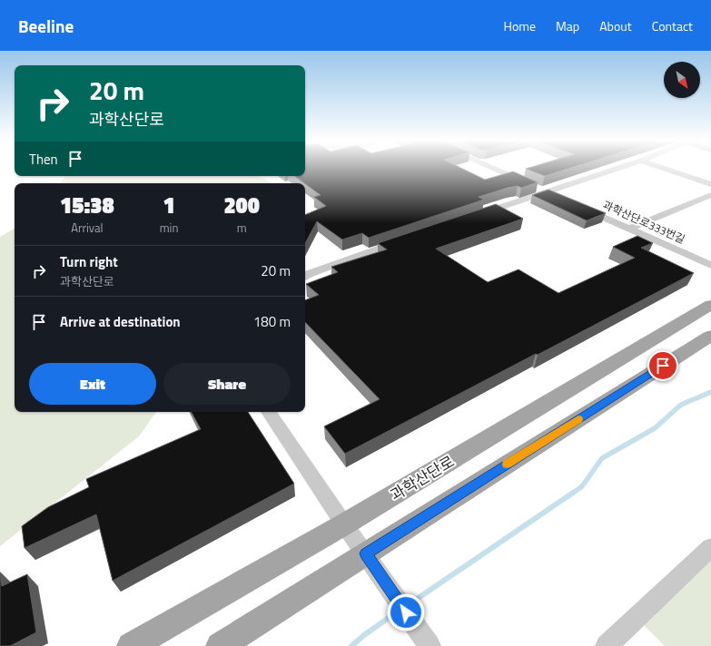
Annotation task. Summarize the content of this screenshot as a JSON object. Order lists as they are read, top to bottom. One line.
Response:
{"streets":{"main road":["과학산단로"],"street":["과학산단로333번길"]},"north":"bottom right","page":{"header":"Beeline","nav":["Home","Map","About","Contact"],"turn":["20 m","과학산단로"],"then":"Then","eta":["15:38","Arrival","1","min","200","m"],"list":[{"name":"Turn right","note":"과학산단로","value":"20 m"},{"name":"Arrive at destination","value":"180 m"}],"buttons":["Exit","Share"]}}
